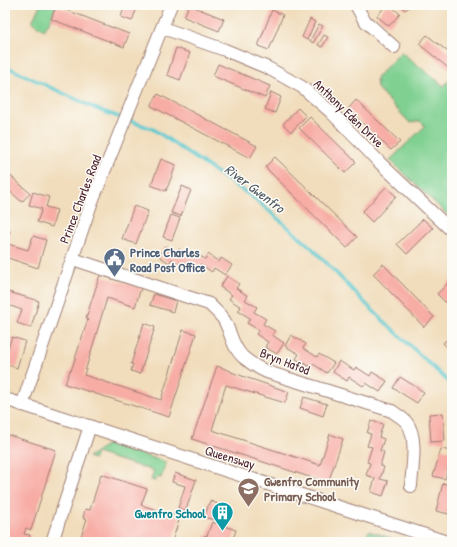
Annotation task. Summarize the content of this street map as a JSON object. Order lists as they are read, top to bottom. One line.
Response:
{"streets":{"street":["Anthony Eden Drive","Prince Charles Road","Bryn Hafod","Queensway"]},"crossings":[["Anthony Eden Drive","Prince Charles Road"],["Prince Charles Road","Bryn Hafod"],["Prince Charles Road","Queensway"]],"water":["River Gwenfro"],"places":{"public building":["Prince Charles Road Post Office"],"school or university":["Gwenfro Community Primary School"],"building":["Gwenfro School"]}}
